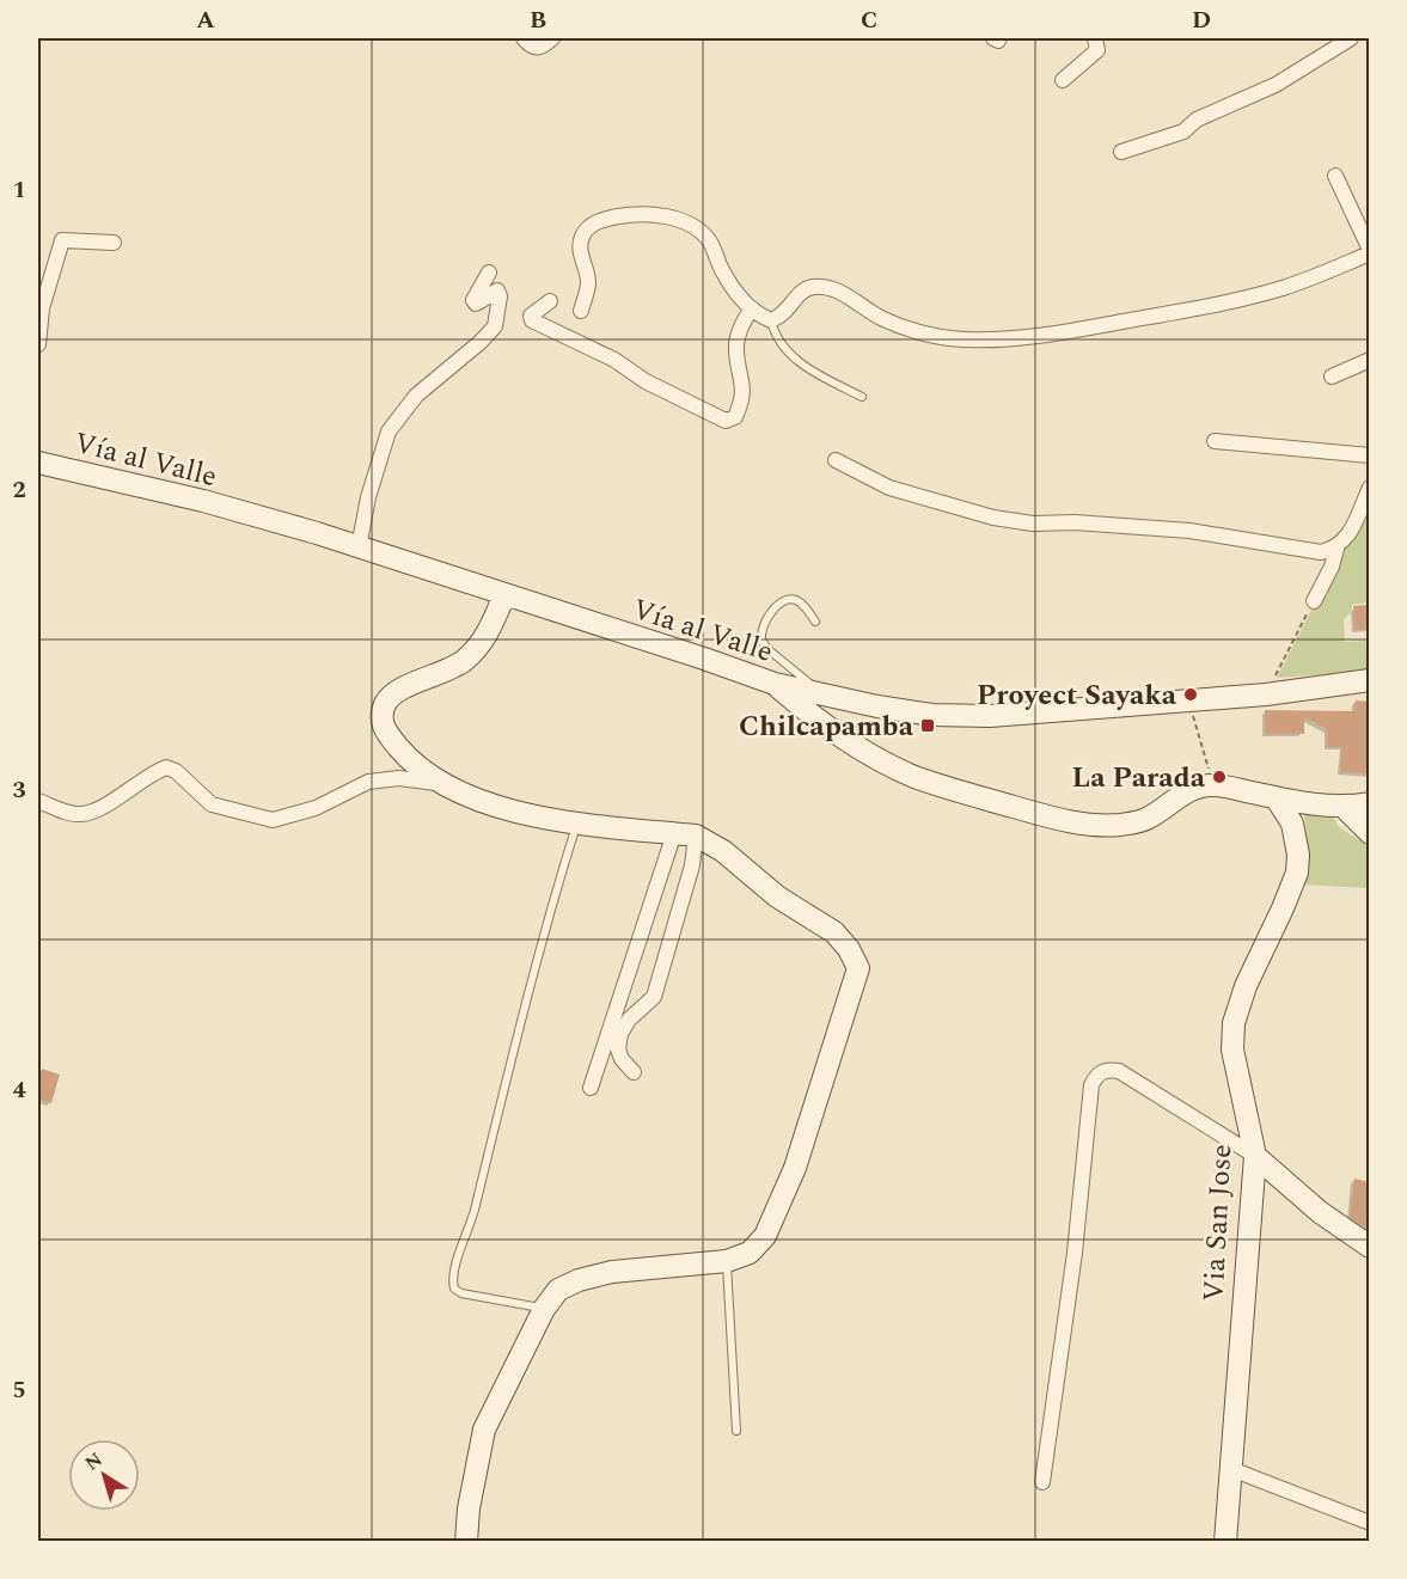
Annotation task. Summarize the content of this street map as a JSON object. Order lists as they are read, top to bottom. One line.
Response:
{"streets":{"street":["Vía al Valle","Via San Jose"]},"places":{"other":["Proyect Sayaka","La Parada"],"transit":["Chilcapamba"]},"north":"top left","grid":{"columns":["A","B","C","D"],"rows":["1","2","3","4","5"]}}
